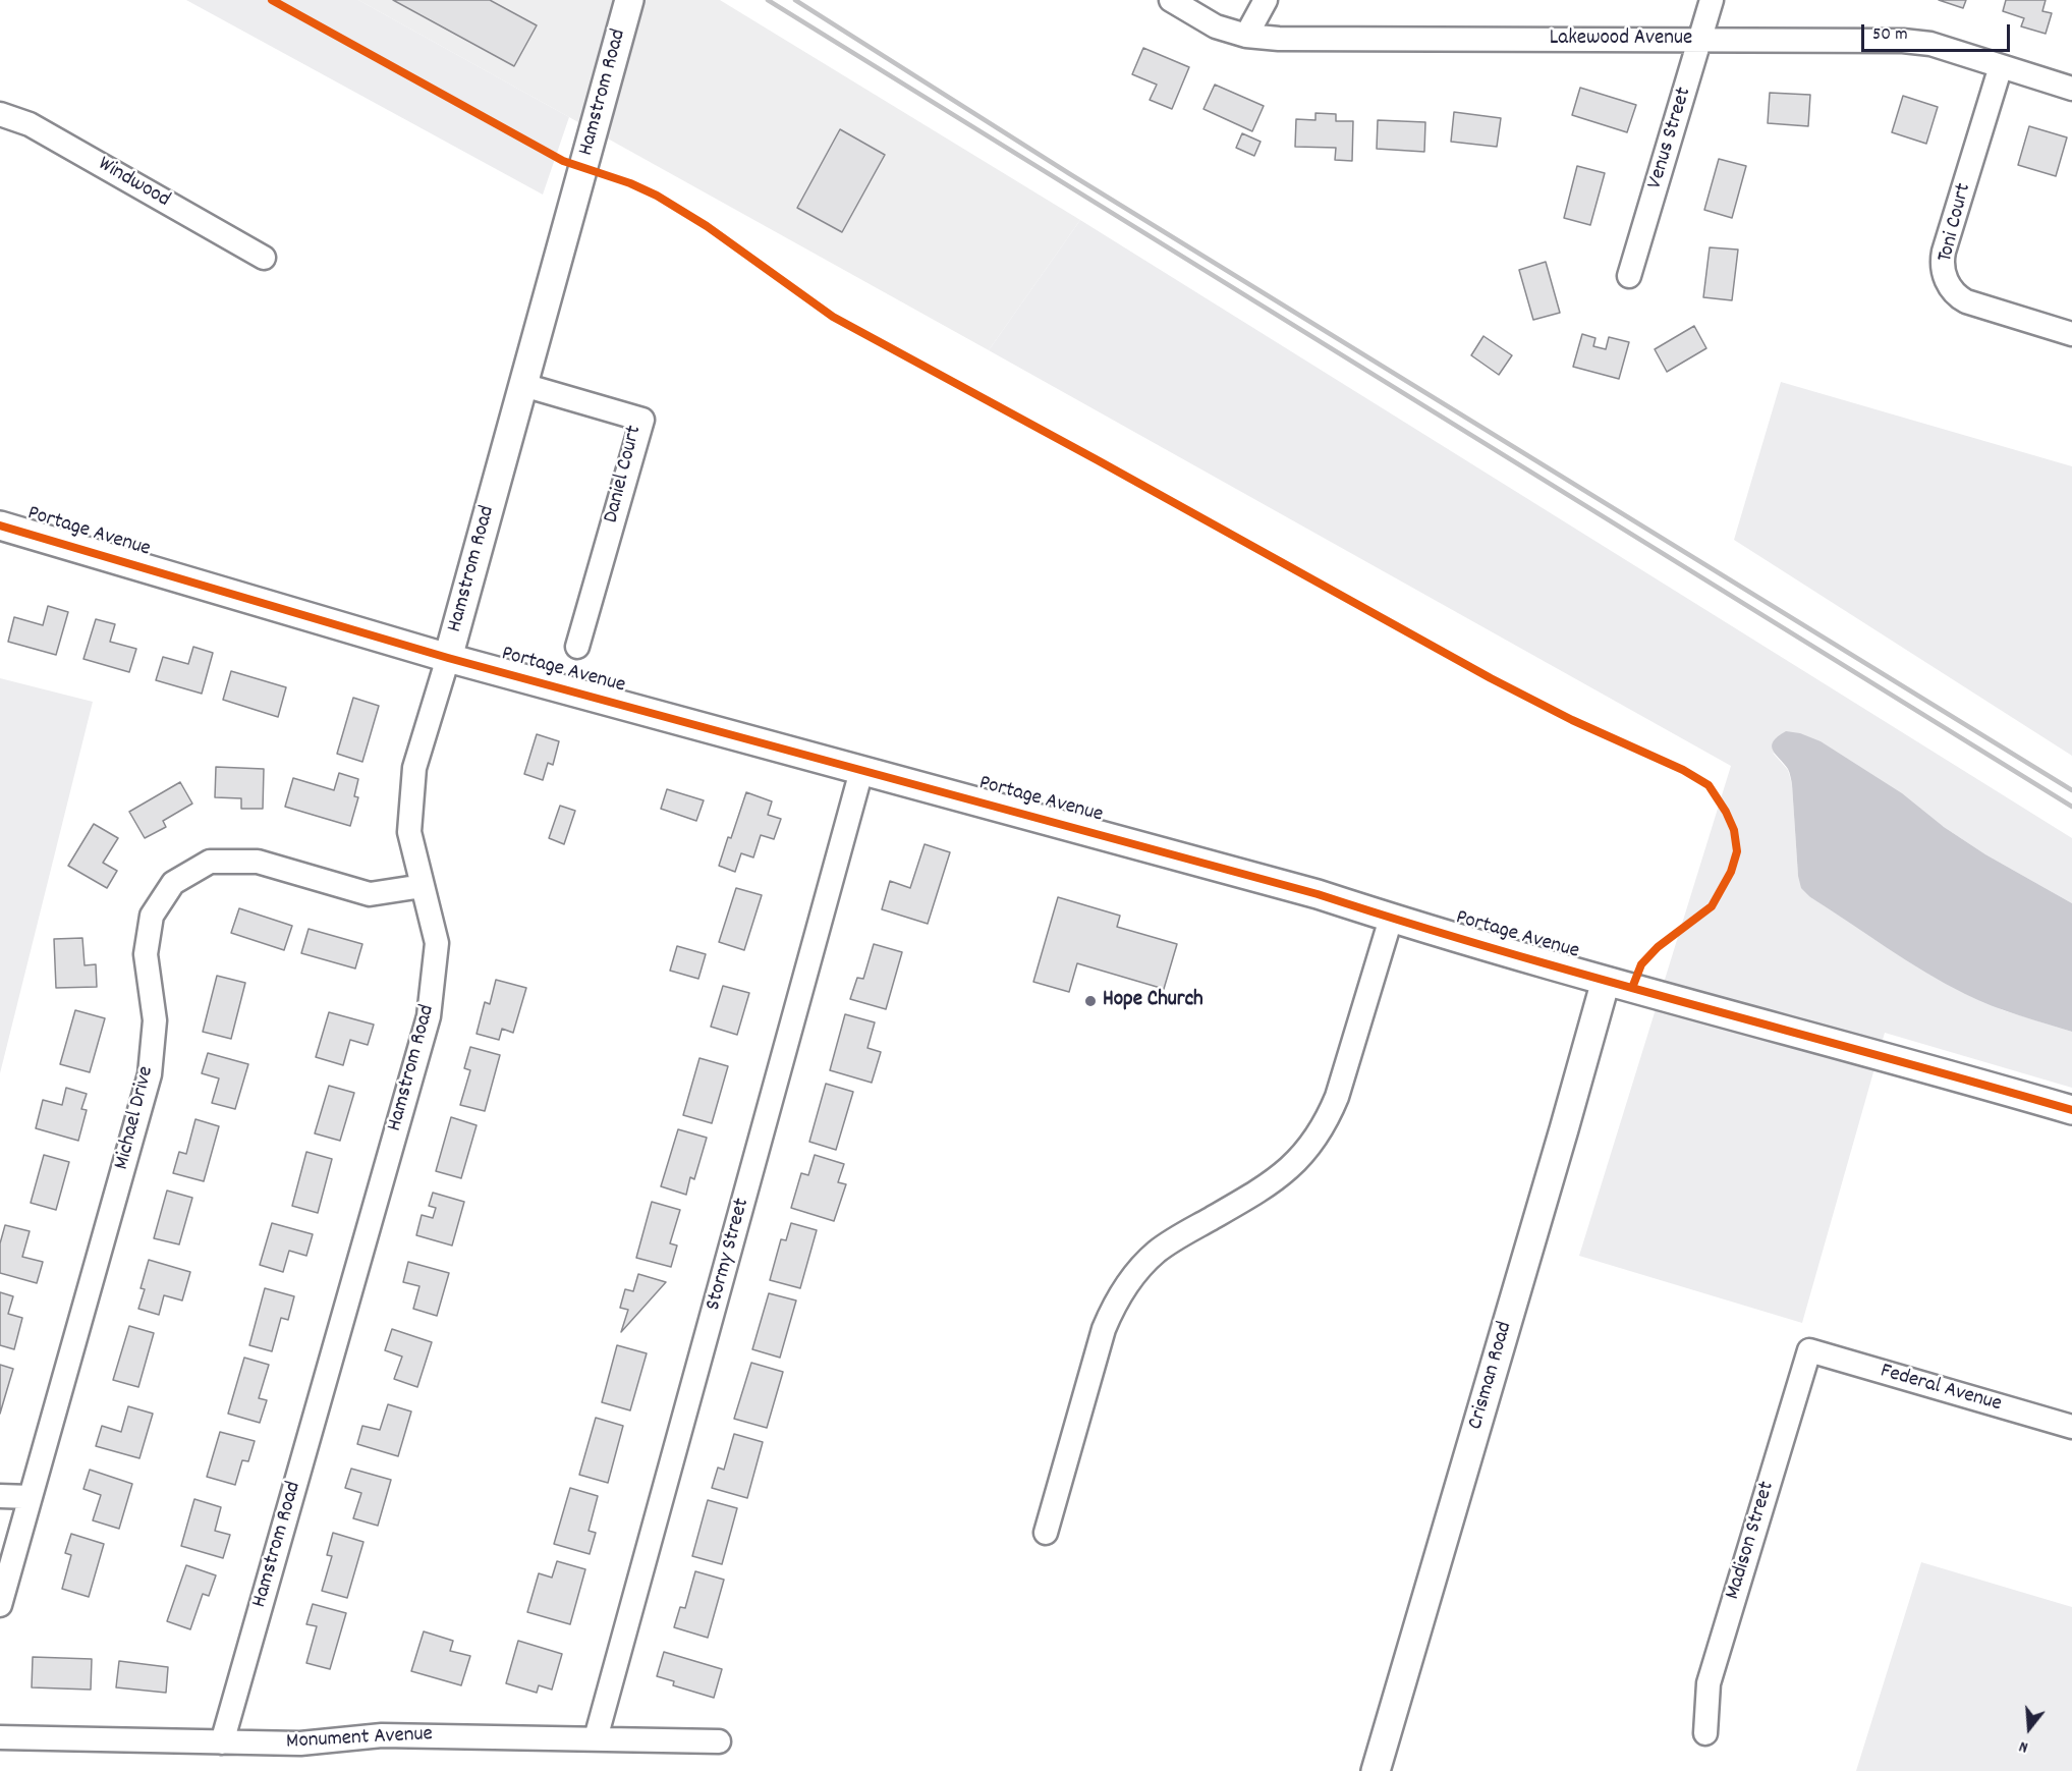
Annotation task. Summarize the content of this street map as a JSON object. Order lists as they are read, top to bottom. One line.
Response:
{"streets":{"street":["Lakewood Avenue","Hamstrom Road","Venus Street","Windwood","Toni Court","Daniel Court","Portage Avenue","Michael Drive","Stormy Street","Crisman Road","Federal Avenue","Madison Street","Monument Avenue"]},"crossings":[["Lakewood Avenue","Venus Street"],["Lakewood Avenue","Toni Court"],["Hamstrom Road","Daniel Court"],["Hamstrom Road","Portage Avenue"],["Hamstrom Road","Michael Drive"],["Hamstrom Road","Monument Avenue"],["Portage Avenue","Stormy Street"],["Portage Avenue","Crisman Road"],["Stormy Street","Monument Avenue"],["Federal Avenue","Madison Street"]],"places":["Hope Church"],"scale_bar":"50 m","north":"bottom"}
